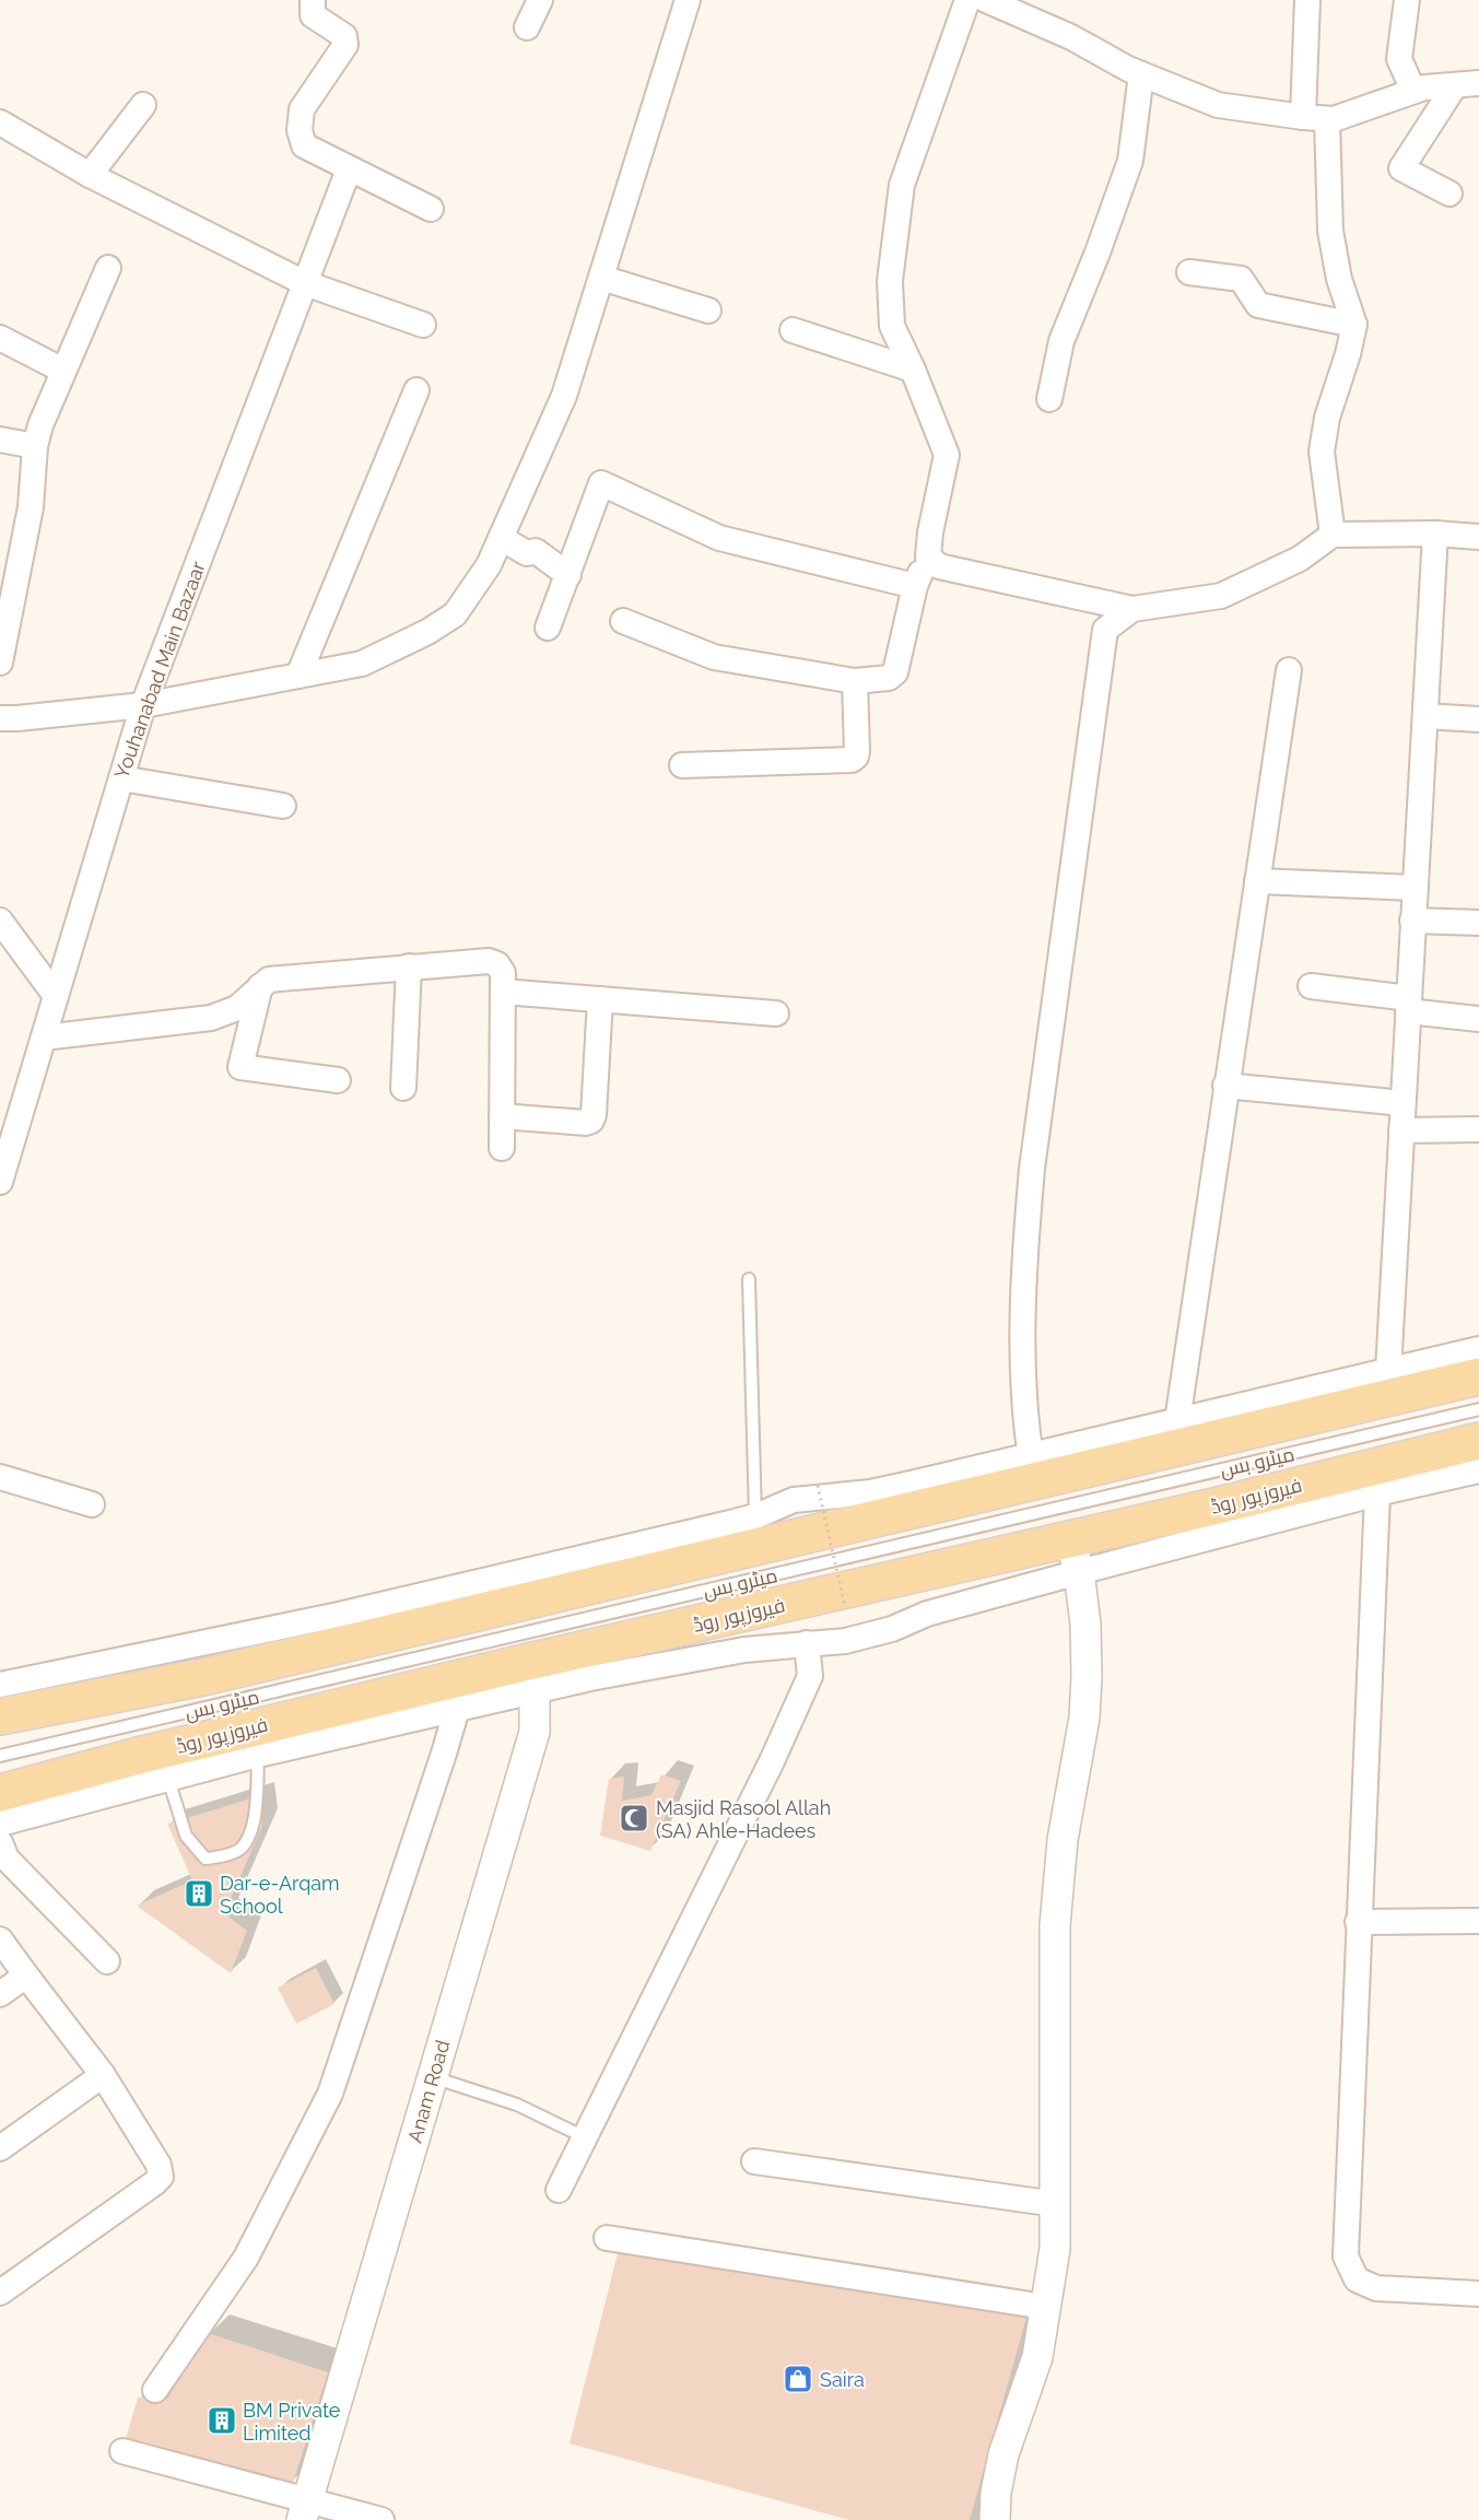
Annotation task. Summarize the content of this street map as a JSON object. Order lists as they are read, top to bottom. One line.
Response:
{"streets":{"main road":["فیروزپور روڈ"],"street":["Youhanabad Main Bazaar","Anam Road"],"lane":["میٹرو بس"]},"crossings":[["فیروزپور روڈ","Anam Road"]],"places":{"mosque":["Masjid Rasool Allah (SA) Ahle-Hadees"],"building":["Dar-e-Arqam School","BM Private Limited"],"shop":["Saira"]}}
